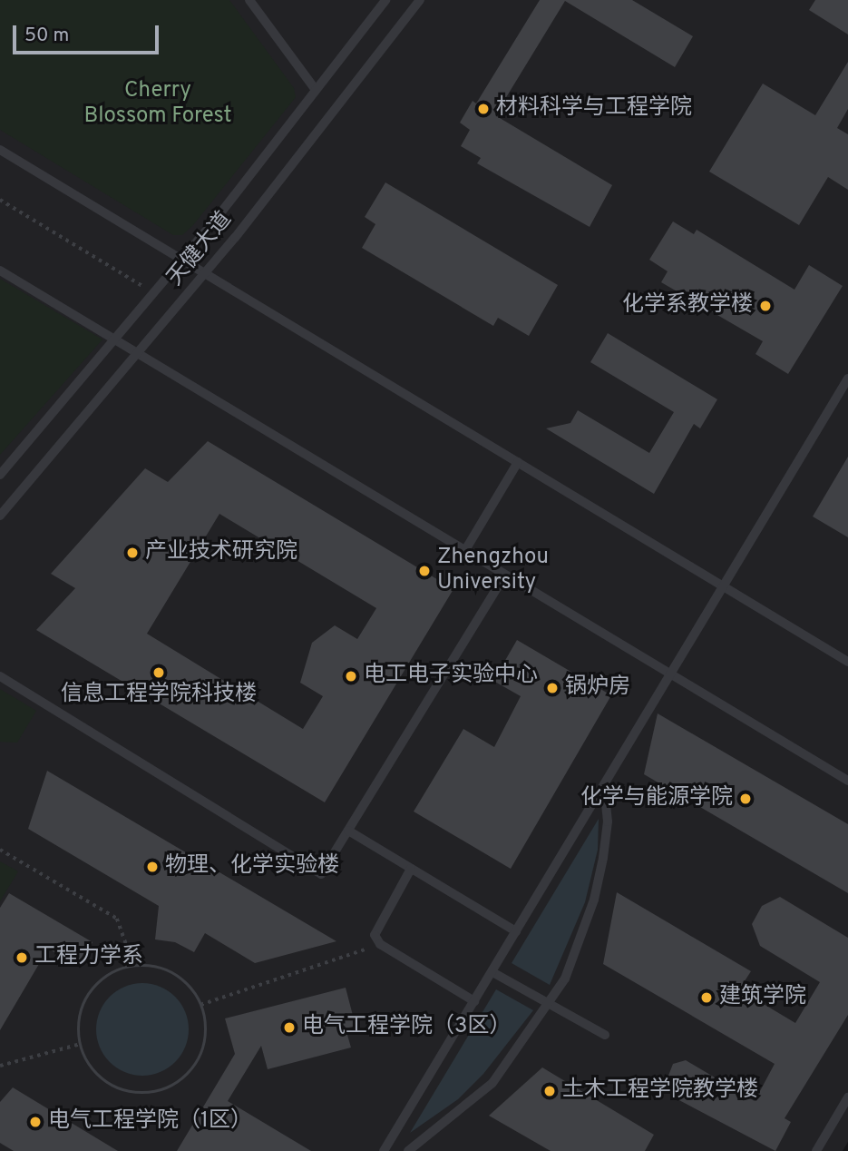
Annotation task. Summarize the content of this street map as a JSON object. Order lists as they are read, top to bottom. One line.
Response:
{"streets":{"lane":["天健大道"]},"parks":["Cherry Blossom Forest"],"places":["材料科学与工程学院","化学系教学楼","产业技术研究院","Zhengzhou University","信息工程学院科技楼","电工电子实验中心","锅炉房","化学与能源学院","物理、化学实验楼","工程力学系","建筑学院","电气工程学院（3区）","土木工程学院教学楼","电气工程学院（1区）"],"scale_bar":"50 m"}
